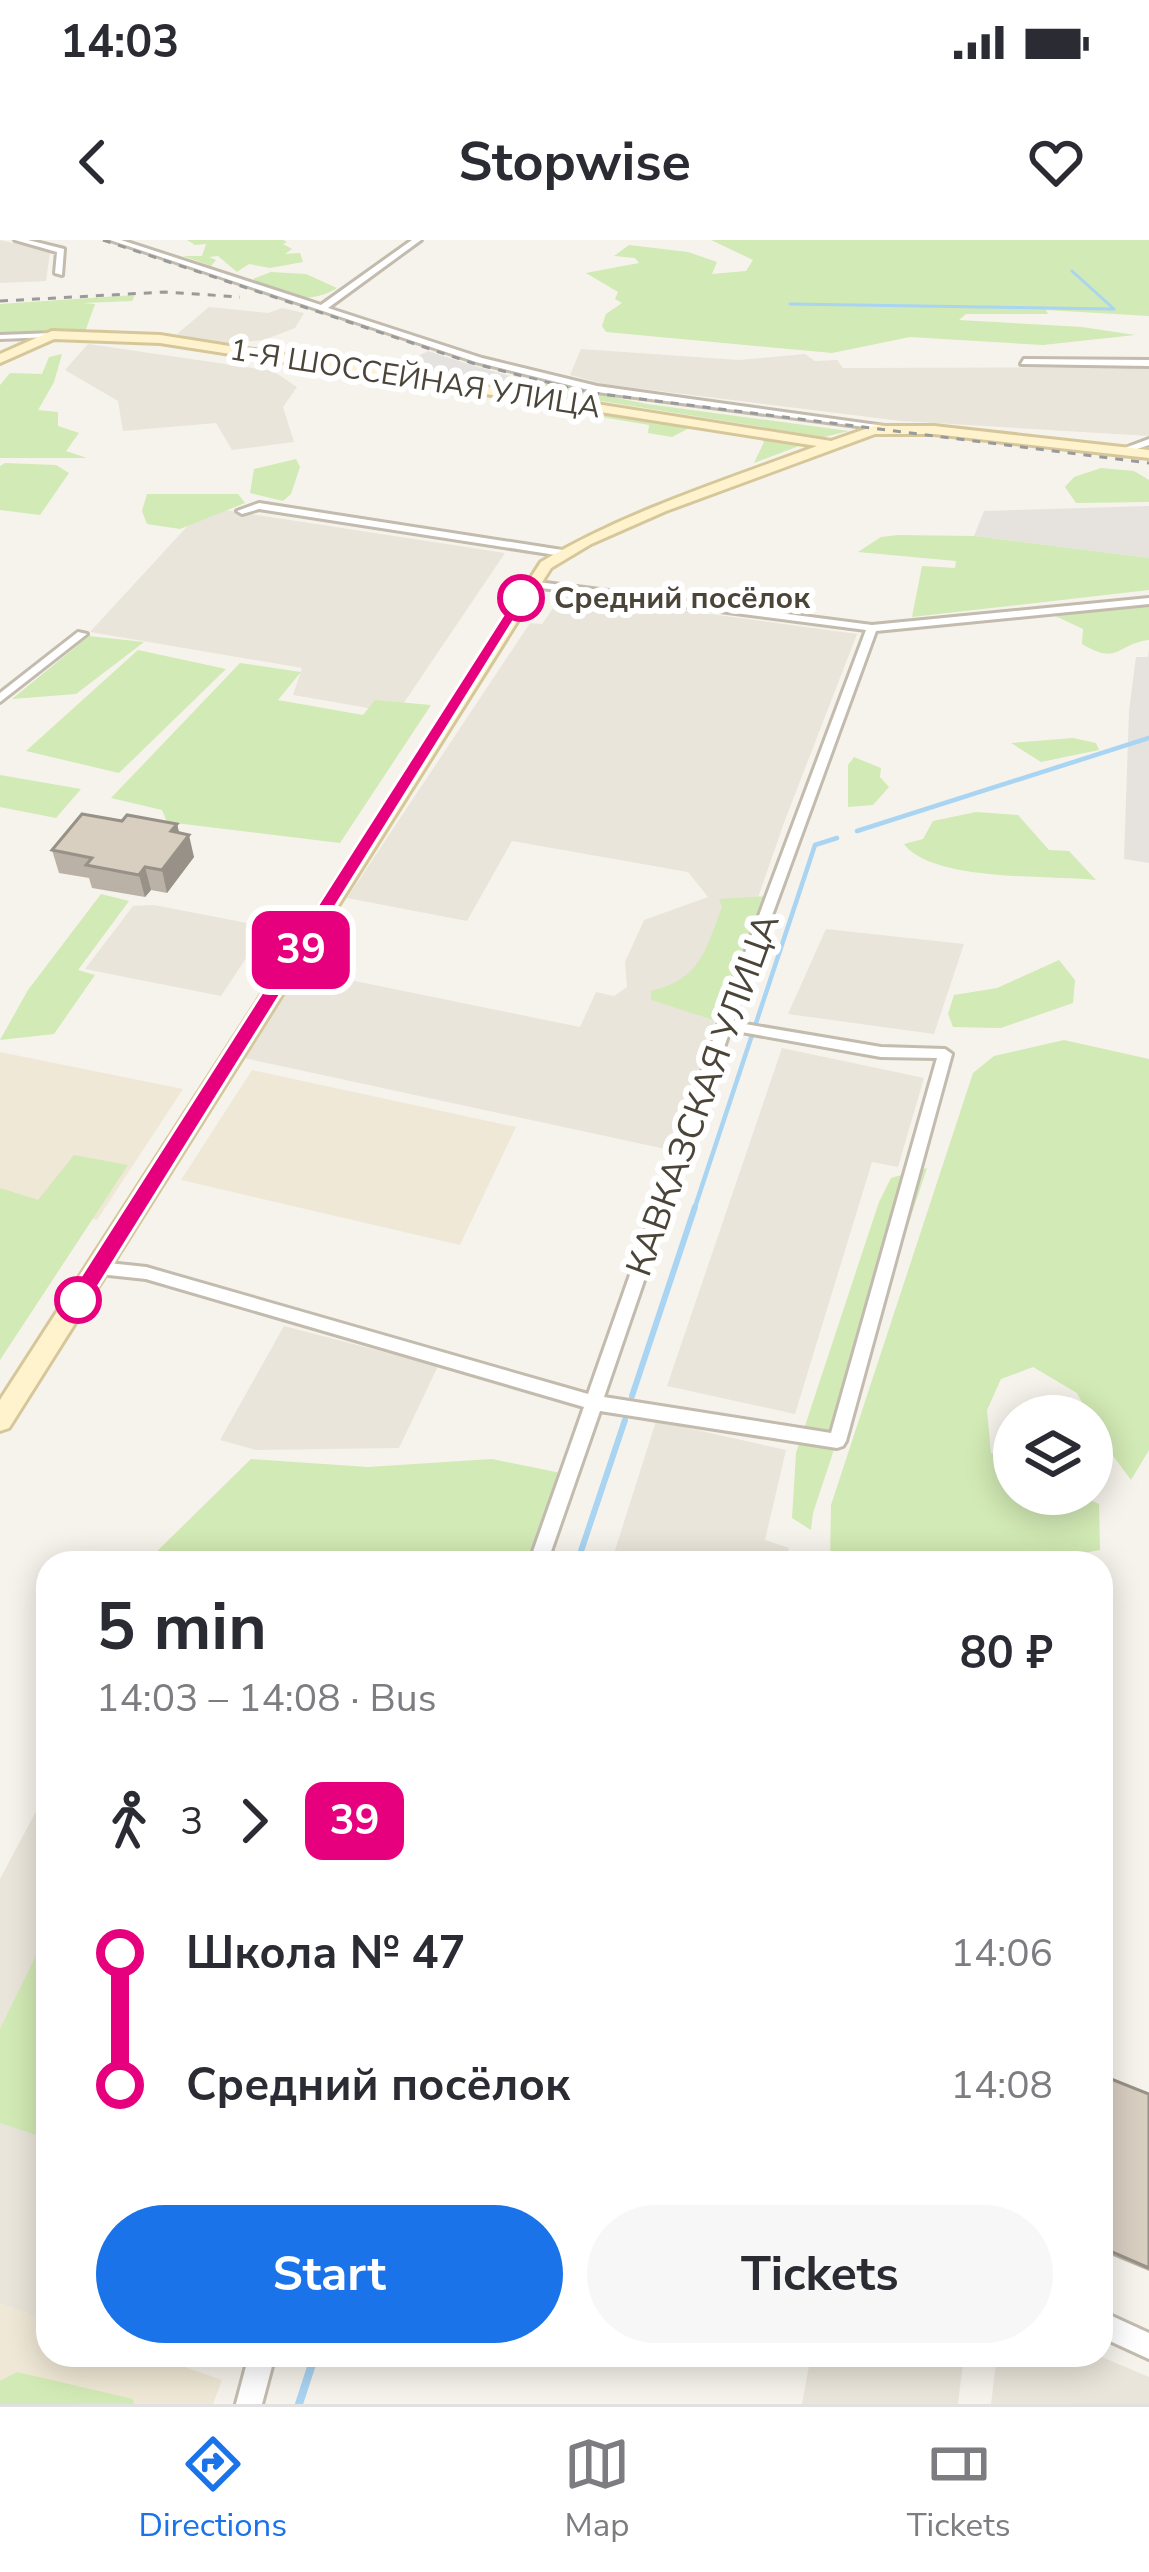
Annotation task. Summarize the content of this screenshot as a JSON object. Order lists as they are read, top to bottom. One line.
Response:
{"streets":{"street":["1-Я ШОССЕЙНАЯ УЛИЦА","КАВКАЗСКАЯ УЛИЦА"]},"places":["Средний посёлок"],"lines":["bus line 39"],"page":{"status":"14:03","header":"Stopwise","on_map":"39","heading":["5 min","14:03 – 14:08 · Bus","80 ₽"],"legs":["3","39"],"list":[{"name":"Школа № 47","value":"14:06"},{"name":"Средний посёлок","value":"14:08"}],"buttons":["Start","Tickets"],"tabs":["Directions","Map","Tickets"]}}
